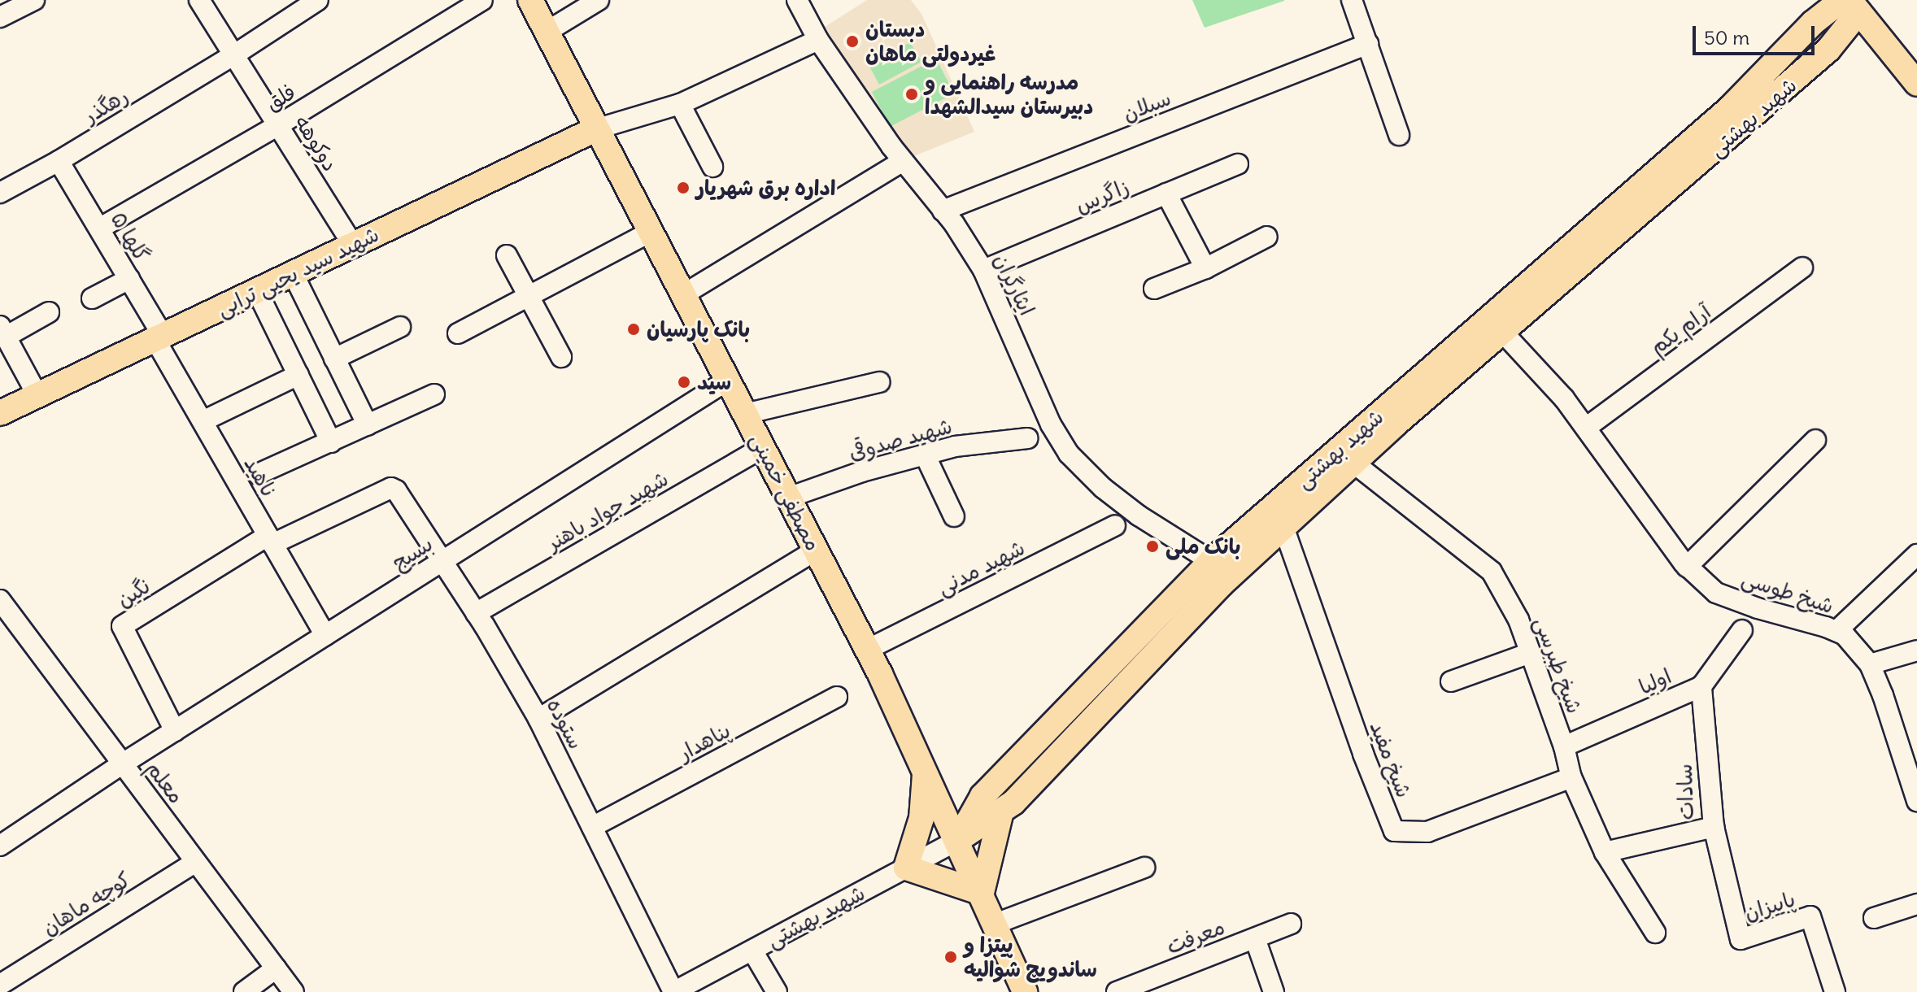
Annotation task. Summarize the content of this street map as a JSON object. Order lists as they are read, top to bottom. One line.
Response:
{"streets":{"main road":["شهید بهشتی","شهید سید یحیی ترابی","مصطفی خمینی"],"street":["فلق","رهگذر","سبلان","دوکوهه","زاگرس","گلها ۵","ایثارگران","آرام یکم","شهید صدوقی","ناهید","شهید جواد باهنر","بسیج","شهید مدنی","شیخ طوسی","نگین","شیخ طبرسی","اولیا","ستوده","پناهدار","شیخ مفید","معلم","سادات","کوچه ماهان","پاییزان","معرفت"]},"crossings":[["فلق","دوکوهه"],["فلق","گلها ۵"],["رهگذر","دوکوهه"],["رهگذر","گلها ۵"],["سبلان","ایثارگران"],["شهید بهشتی","ایثارگران"],["شهید بهشتی","مصطفی خمینی"],["شهید بهشتی","شیخ طوسی"],["شهید بهشتی","شیخ طبرسی"],["شهید بهشتی","ستوده"],["شهید بهشتی","شیخ مفید"],["دوکوهه","شهید سید یحیی ترابی"],["زاگرس","ایثارگران"],["گلها ۵","شهید سید یحیی ترابی"],["گلها ۵","ناهید"],["شهید سید یحیی ترابی","ناهید"],["شهید سید یحیی ترابی","مصطفی خمینی"],["آرام یکم","شیخ طوسی"],["شهید صدوقی","مصطفی خمینی"],["ناهید","بسیج"],["ناهید","نگین"],["ناهید","ستوده"],["مصطفی خمینی","شهید جواد باهنر"],["مصطفی خمینی","بسیج"],["مصطفی خمینی","شهید مدنی"],["شهید جواد باهنر","ستوده"],["بسیج","نگین"],["بسیج","ستوده"],["بسیج","معلم"],["نگین","ستوده"],["شیخ طبرسی","اولیا"],["شیخ طبرسی","شیخ مفید"],["شیخ طبرسی","سادات"],["اولیا","سادات"],["ستوده","پناهدار"],["معلم","کوچه ماهان"],["سادات","پاییزان"]],"places":["دبستان غیردولتی ماهان","مدرسه راهنمایی و دبیرستان سیدالشهدا","اداره برق شهریار","بانک پارسیان","سید","بانک ملی","پیتزا و ساندویچ شوالیه"],"scale_bar":"50 m"}
